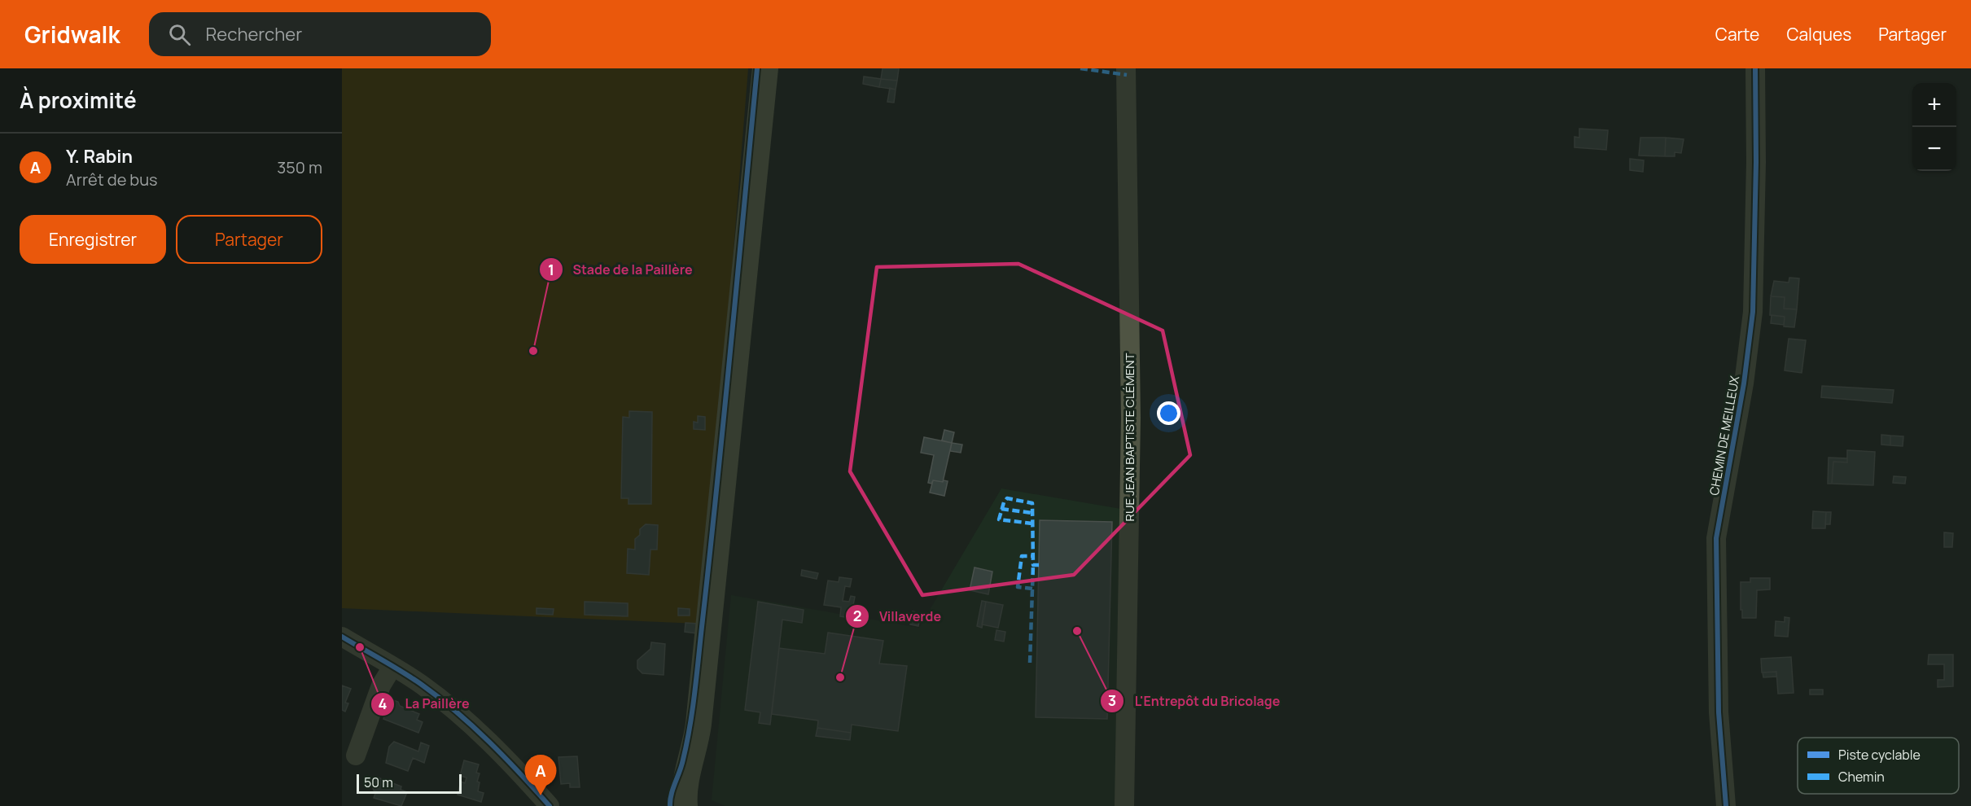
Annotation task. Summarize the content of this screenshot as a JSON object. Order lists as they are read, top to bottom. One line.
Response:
{"streets":{"street":["CHEMIN DE MEILLEUX","RUE JEAN BAPTISTE CLÉMENT"]},"places":["Stade de la Paillère","L'Entrepôt du Bricolage","La Paillère","Villaverde"],"legend":["Piste cyclable","Chemin"],"scale_bar":"50 m","page":{"header":"Gridwalk","search":"Rechercher","nav":["Carte","Calques","Partager"],"heading":"À proximité","map_buttons":["+","−"],"list":[{"mark":"A","name":"Y. Rabin","note":"Arrêt de bus","value":"350 m"}],"buttons":["Enregistrer","Partager"],"pins":"A","scale":"50 m"}}
